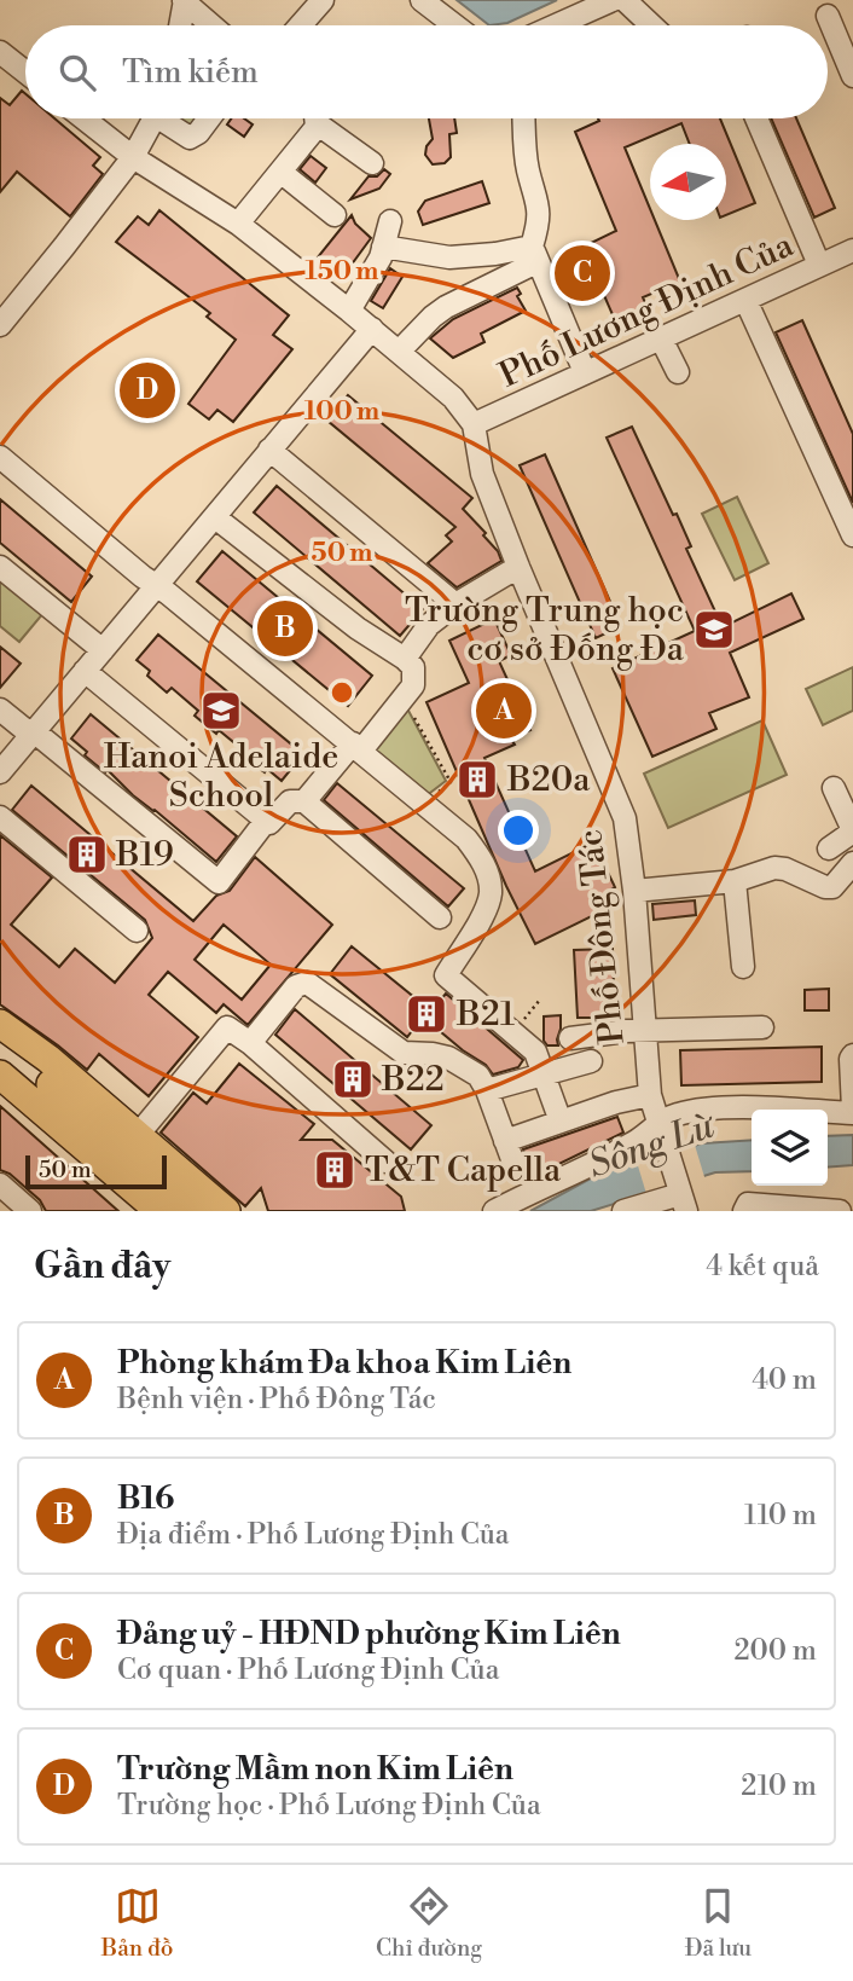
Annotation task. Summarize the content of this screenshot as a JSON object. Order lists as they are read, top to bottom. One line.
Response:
{"streets":{"street":["Phố Lương Định Của","Phố Đông Tác"]},"crossings":[["Phố Lương Định Của","Phố Đông Tác"]],"water":["Sông Lừ"],"places":{"school or university":["Trường Trung học cơ sở Đống Đa","Hanoi Adelaide School"],"building":["B20a","B19","B21","B22","T&T Capella"]},"scale_bar":"50 m","north":"left","page":{"search":"Tìm kiếm","pins":["C","D","B","A"],"scale":"50 m","heading":["Gần đây","4 kết quả"],"list":[{"mark":"A","name":"Phòng khám Đa khoa Kim Liên","note":"Bệnh viện · Phố Đông Tác","value":"40 m"},{"mark":"B","name":"B16","note":"Địa điểm · Phố Lương Định Của","value":"110 m"},{"mark":"C","name":"Đảng uỷ - HĐND phường Kim Liên","note":"Cơ quan · Phố Lương Định Của","value":"200 m"},{"mark":"D","name":"Trường Mầm non Kim Liên","note":"Trường học · Phố Lương Định Của","value":"210 m"}],"nav":["Bản đồ","Chỉ đường","Đã lưu"]},"rings":["150 m","100 m","50 m"]}
